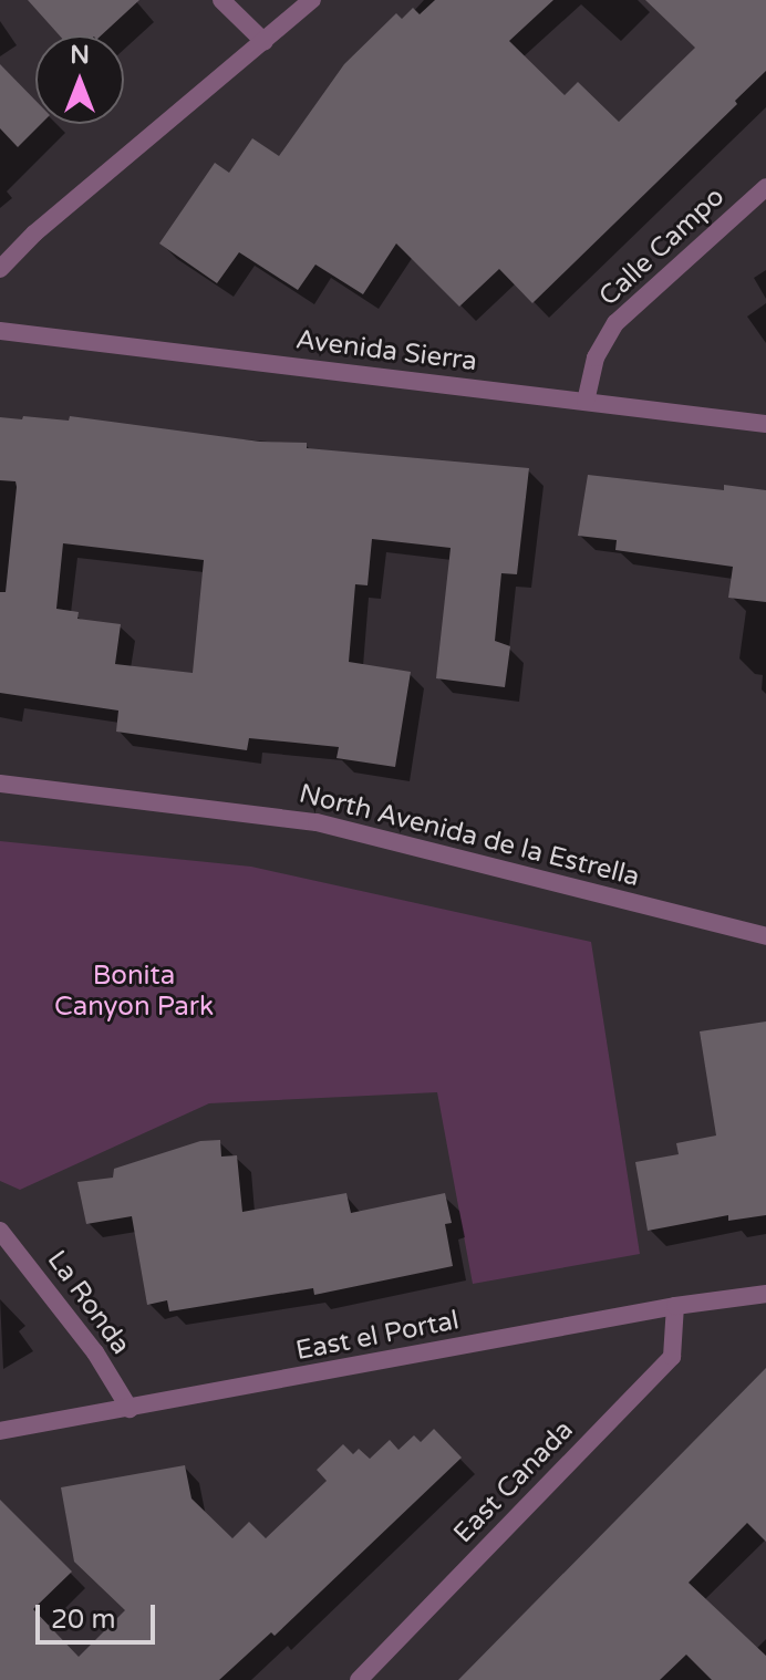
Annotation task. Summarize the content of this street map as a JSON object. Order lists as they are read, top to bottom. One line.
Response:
{"streets":{"street":["Calle Campo","Avenida Sierra","North Avenida de la Estrella","La Ronda","East el Portal","East Canada"]},"crossings":[["Calle Campo","Avenida Sierra"],["La Ronda","East el Portal"],["East el Portal","East Canada"]],"parks":["Bonita Canyon Park"],"scale_bar":"20 m","north":"top"}
